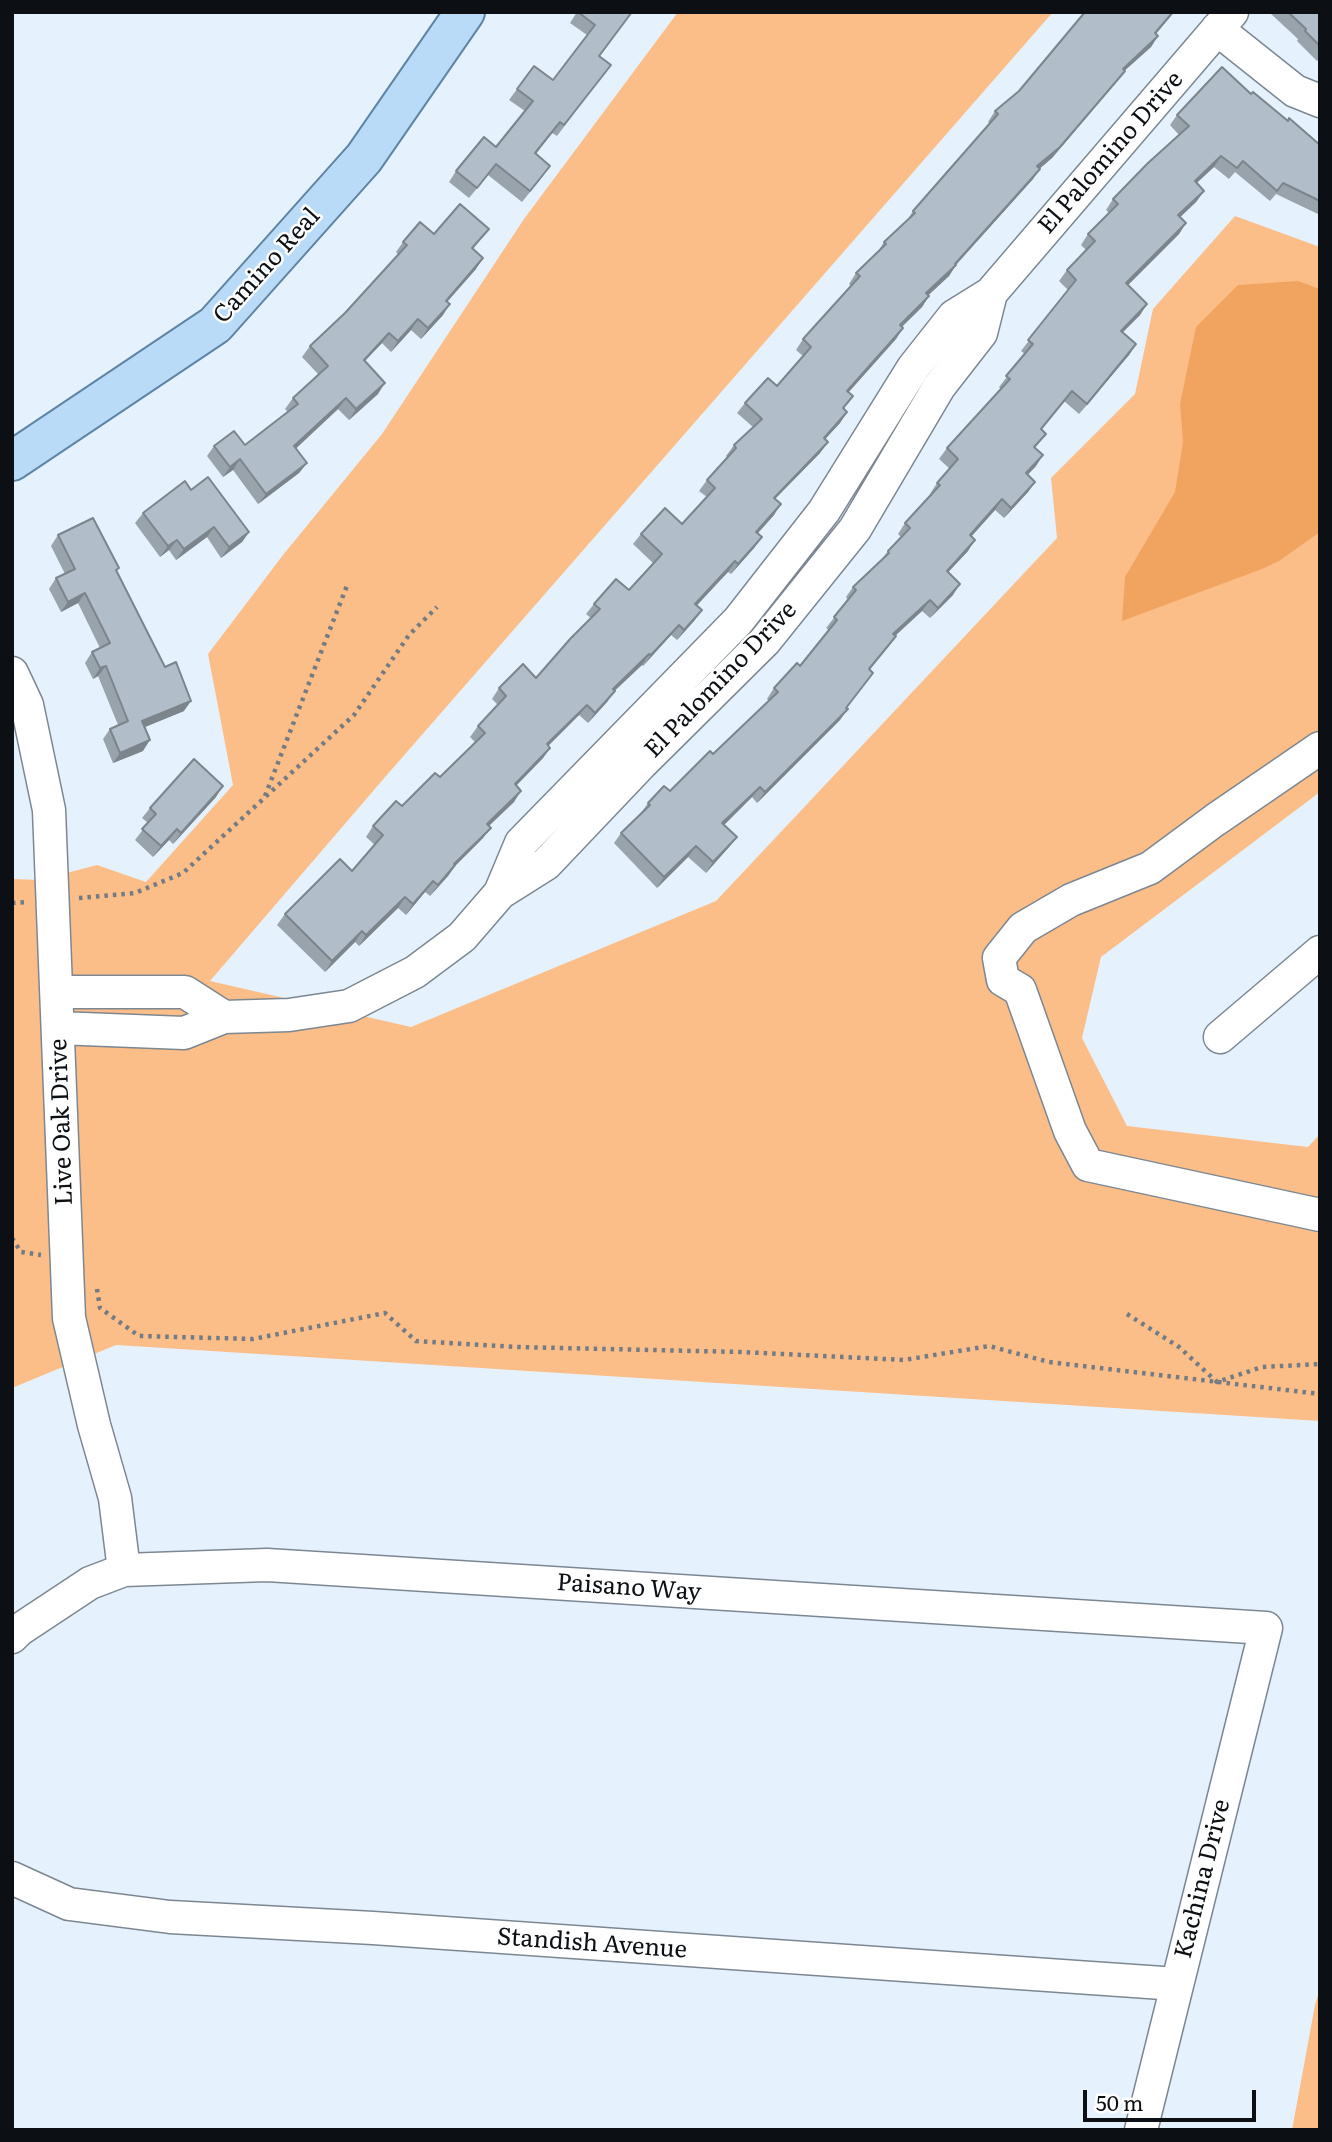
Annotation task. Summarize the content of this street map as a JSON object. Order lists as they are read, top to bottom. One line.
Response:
{"streets":{"main road":["Camino Real"],"street":["El Palomino Drive","Live Oak Drive","Paisano Way","Kachina Drive","Standish Avenue"]},"crossings":[["El Palomino Drive","Live Oak Drive"],["Live Oak Drive","Paisano Way"],["Paisano Way","Kachina Drive"],["Kachina Drive","Standish Avenue"]],"scale_bar":"50 m"}
